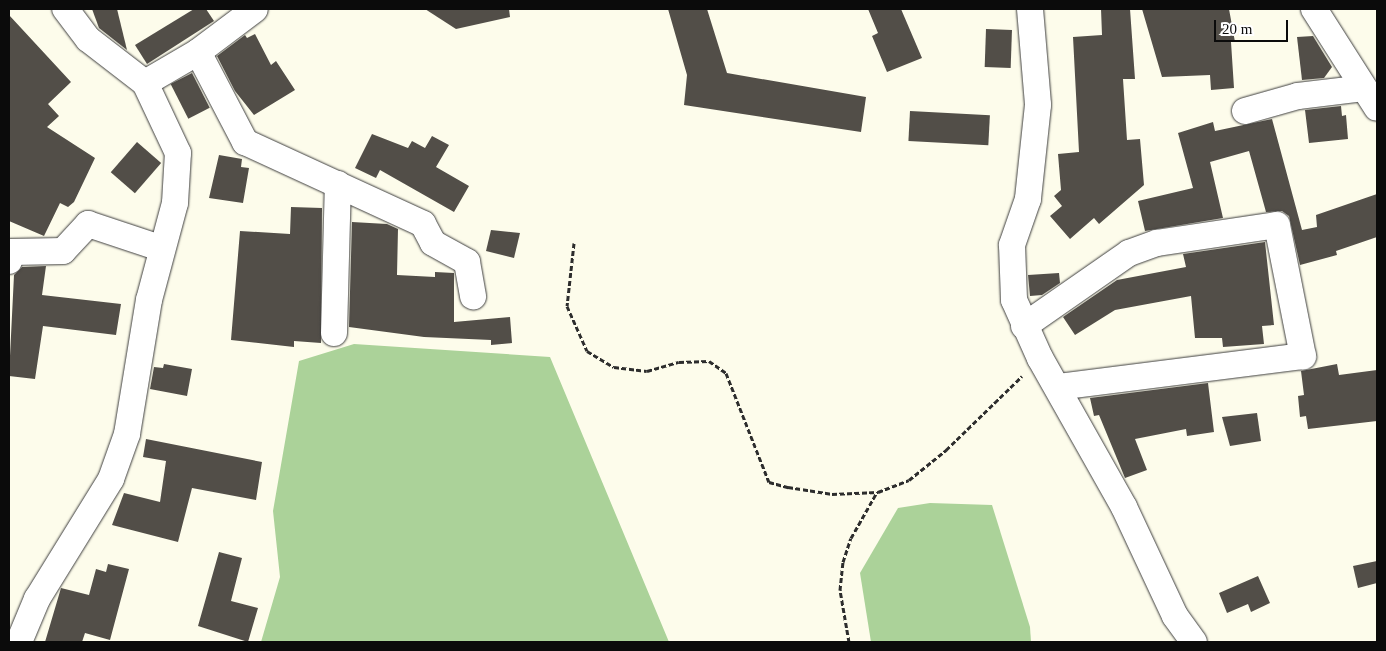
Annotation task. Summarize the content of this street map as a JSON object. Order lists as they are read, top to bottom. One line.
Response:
{"scale_bar":"20 m"}
